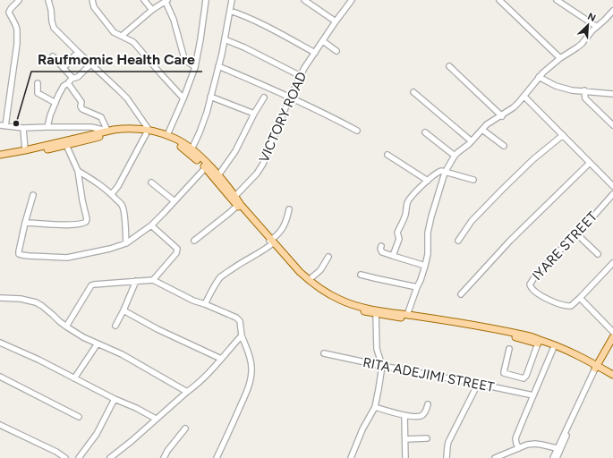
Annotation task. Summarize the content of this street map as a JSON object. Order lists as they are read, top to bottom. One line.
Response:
{"streets":{"street":["VICTORY ROAD","IYARE STREET","RITA ADEJIMI STREET"]},"places":["Raufmomic Health Care"],"north":"top right"}
